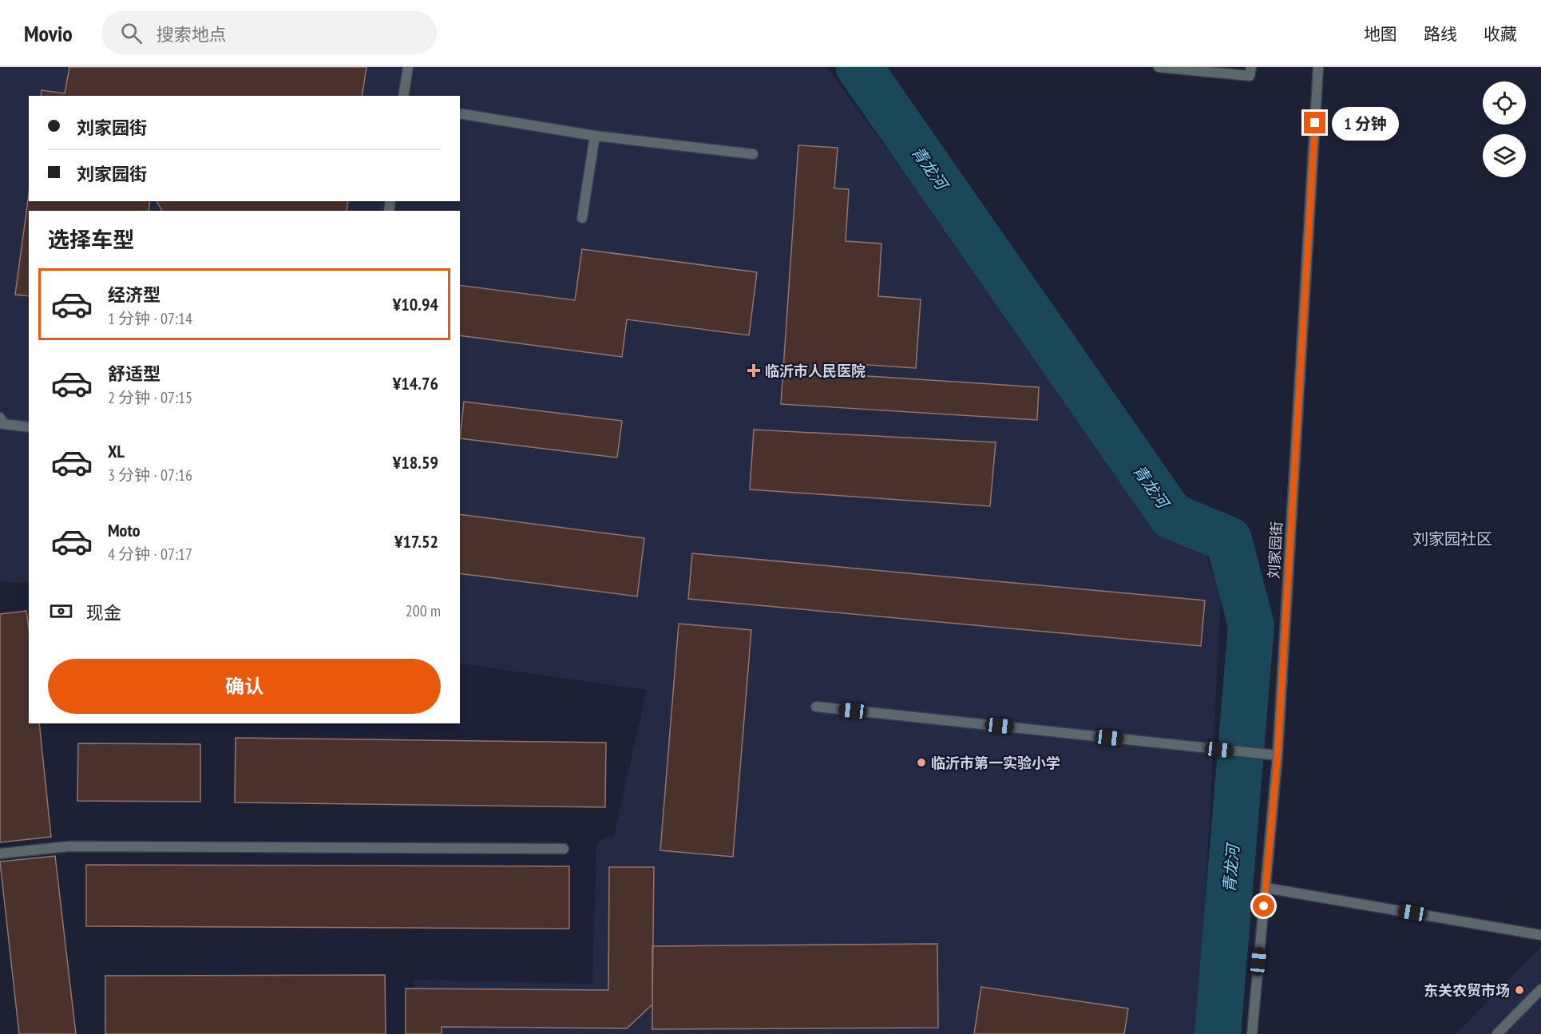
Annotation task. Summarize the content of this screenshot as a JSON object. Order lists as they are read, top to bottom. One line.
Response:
{"streets":{"street":["刘家园街"]},"districts":["刘家园社区"],"water":["青龙河"],"places":{"health":["临沂市人民医院"],"other":["临沂市第一实验小学","东关农贸市场"]},"page":{"header":"Movio","search":"搜索地点","nav":["地图","路线","收藏"],"banner":["刘家园街","刘家园街"],"bubble":"1 分钟","heading":"选择车型","list":[{"name":"经济型","note":"1 分钟 · 07:14","value":"¥10.94"},{"name":"舒适型","note":"2 分钟 · 07:15","value":"¥14.76"},{"name":"XL","note":"3 分钟 · 07:16","value":"¥18.59"},{"name":"Moto","note":"4 分钟 · 07:17","value":"¥17.52"}],"pay":["现金","200 m"],"buttons":"确认"}}
